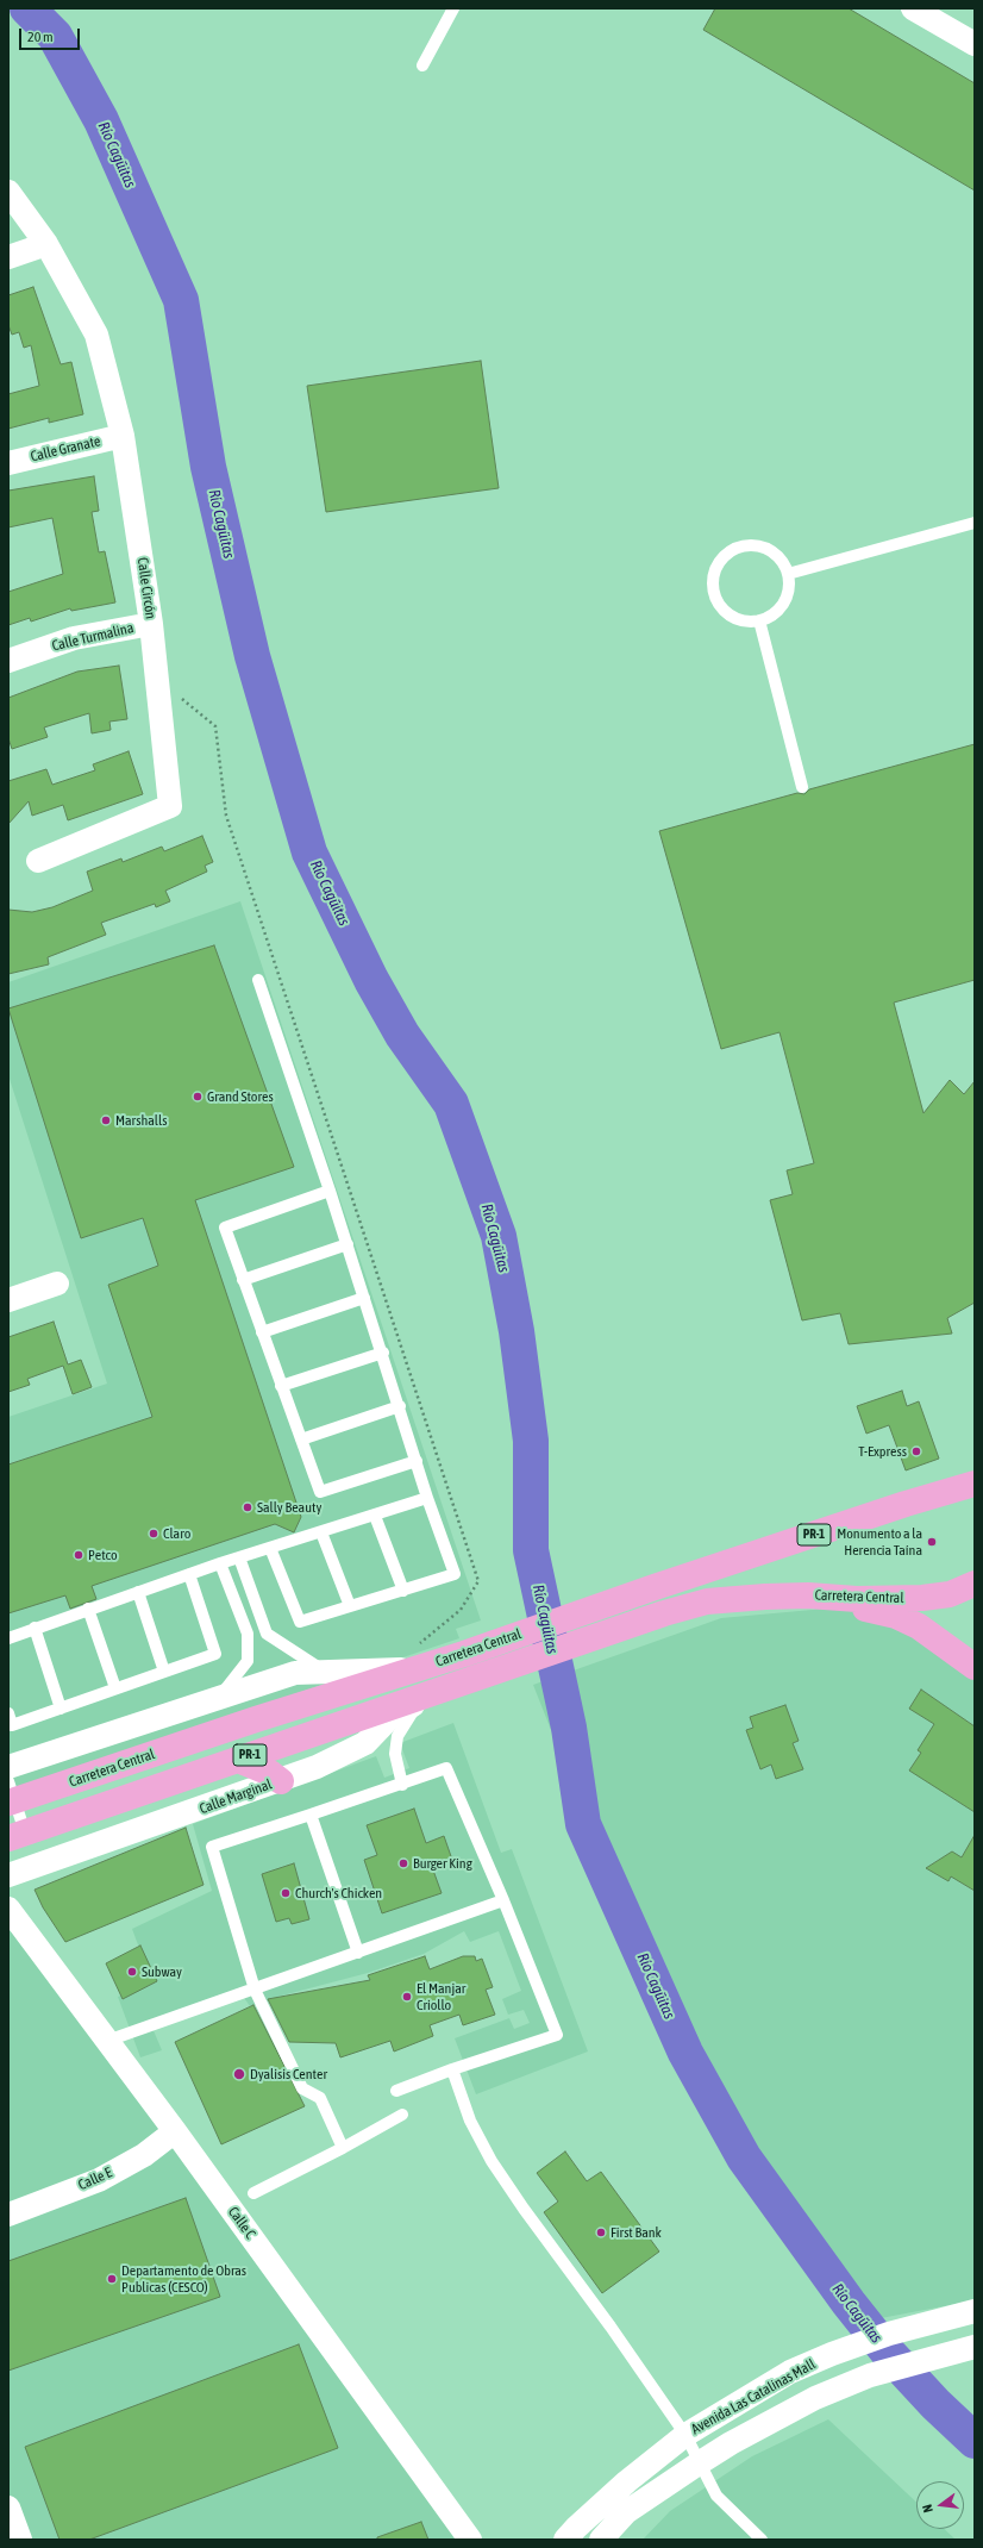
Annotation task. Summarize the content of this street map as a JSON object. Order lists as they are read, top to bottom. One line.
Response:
{"streets":{"main road":["PR-1","Carretera Central"],"street":["Calle Granate","Calle Circón","Calle Turmalina","Calle Marginal","Calle E","Calle C","Avenida Las Catalinas Mall"]},"crossings":[["Calle Granate","Calle Circón"],["Calle Circón","Calle Turmalina"],["Carretera Central","Calle Marginal"],["Calle E","Calle C"]],"water":["Río Cagüitas"],"places":["Grand Stores","Marshalls","T-Express","Sally Beauty","Claro","Monumento a la Herencia Taína","Petco","Burger King","Church's Chicken","Subway","El Manjar Criollo","Dyalisis Center","First Bank","Departamento de Obras Publicas (CESCO)"],"scale_bar":"20 m","north":"left"}
